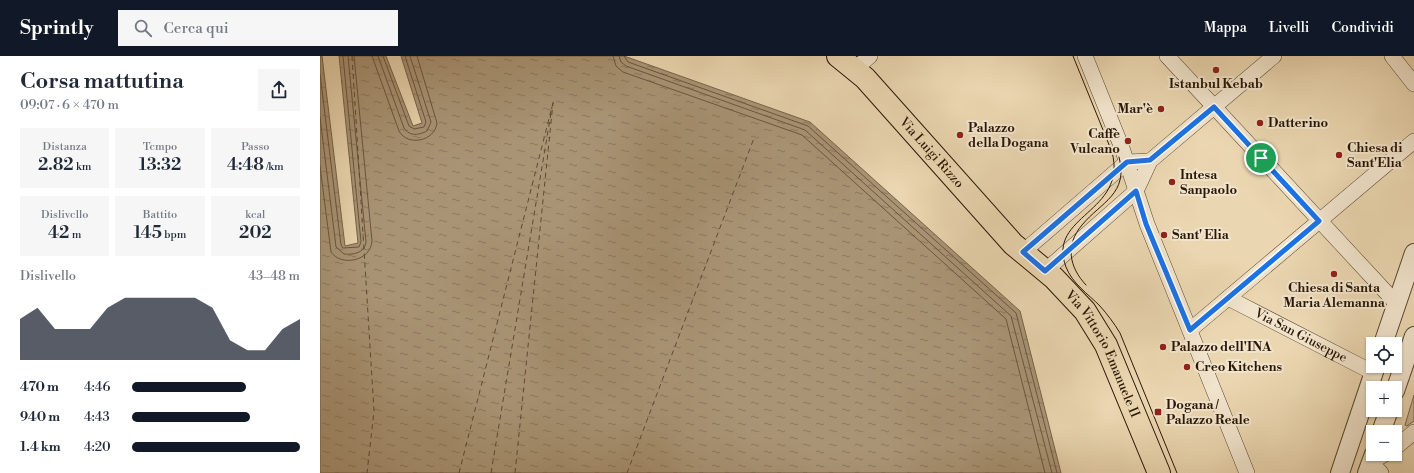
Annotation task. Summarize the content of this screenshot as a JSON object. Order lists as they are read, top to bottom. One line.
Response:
{"streets":{"main road":["Via Luigi Rizzo","Via Vittorio Emanuele II"],"street":["Via San Giuseppe"]},"crossings":[["Via Luigi Rizzo","Via Vittorio Emanuele II"]],"places":{"other":["Istanbul Kebab","Mar'è","Datterino","Palazzo della Dogana","Caffè Vulcano","Chiesa di Sant'Elia","Intesa Sanpaolo","Sant' Elia","Chiesa di Santa Maria Alemanna","Palazzo dell'INA","Creo Kitchens"],"transit":["Dogana / Palazzo Reale"]},"page":{"header":"Sprintly","search":"Cerca qui","nav":["Mappa","Livelli","Condividi"],"heading":["Corsa mattutina","09:07 · 6 × 470 m"],"stats":[["Distanza","2.82 km"],["Tempo","13:32"],["Passo","4:48 /km"],["Dislivello","42 m"],["Battito","145 bpm"],["kcal","202"]],"chart":["Dislivello","43–48 m"],"map_buttons":["+","−"],"list":[{"name":"470 m","note":"4:46"},{"name":"940 m","note":"4:43"},{"name":"1.4 km","note":"4:20"}]}}
